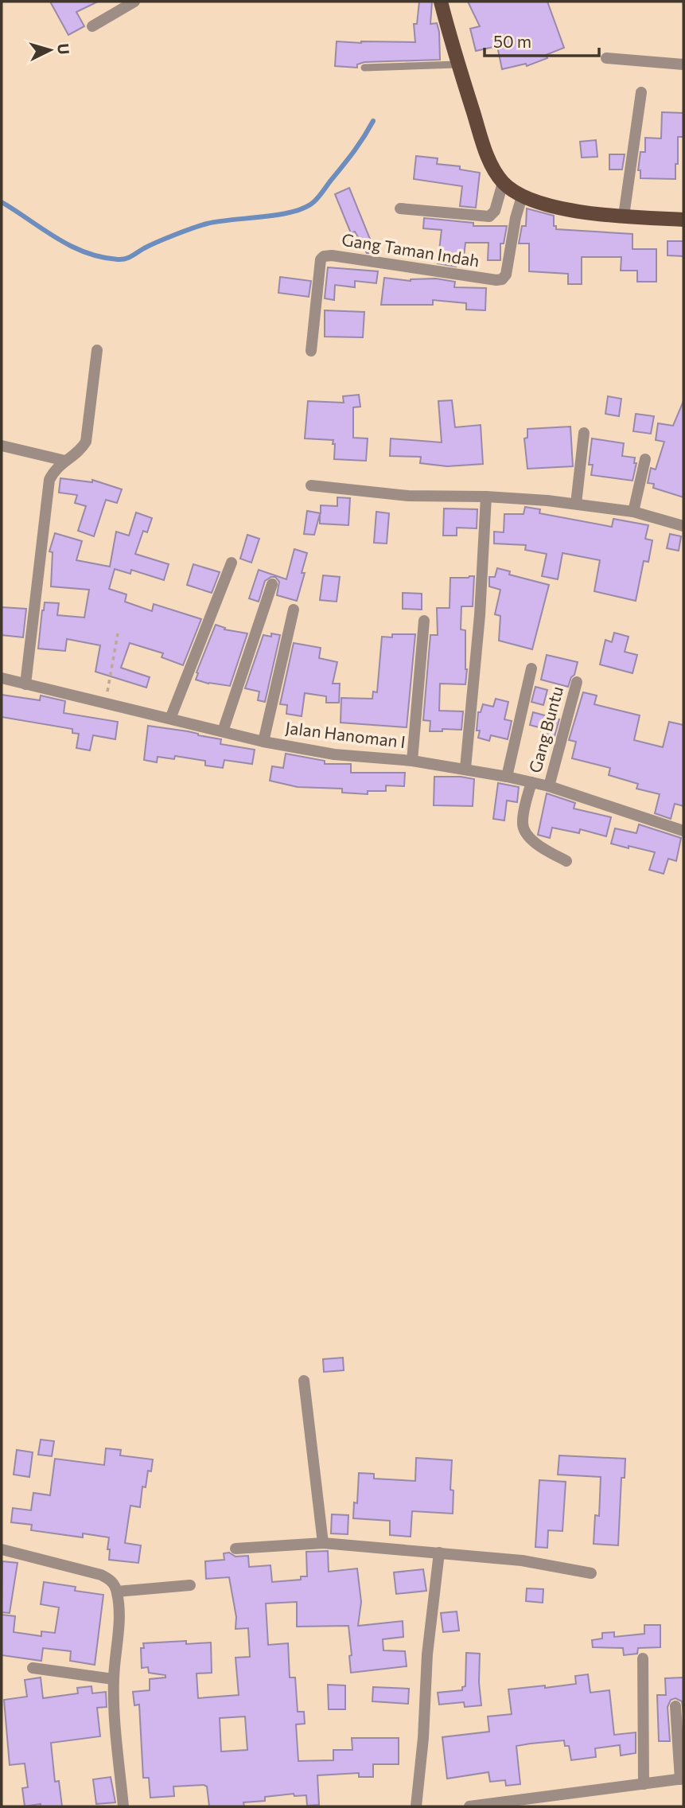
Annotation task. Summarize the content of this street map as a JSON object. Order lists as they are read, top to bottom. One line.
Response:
{"streets":{"street":["Gang Taman Indah","Gang Buntu","Jalan Hanoman I"]},"crossings":[["Gang Buntu","Jalan Hanoman I"]],"scale_bar":"50 m","north":"right"}
